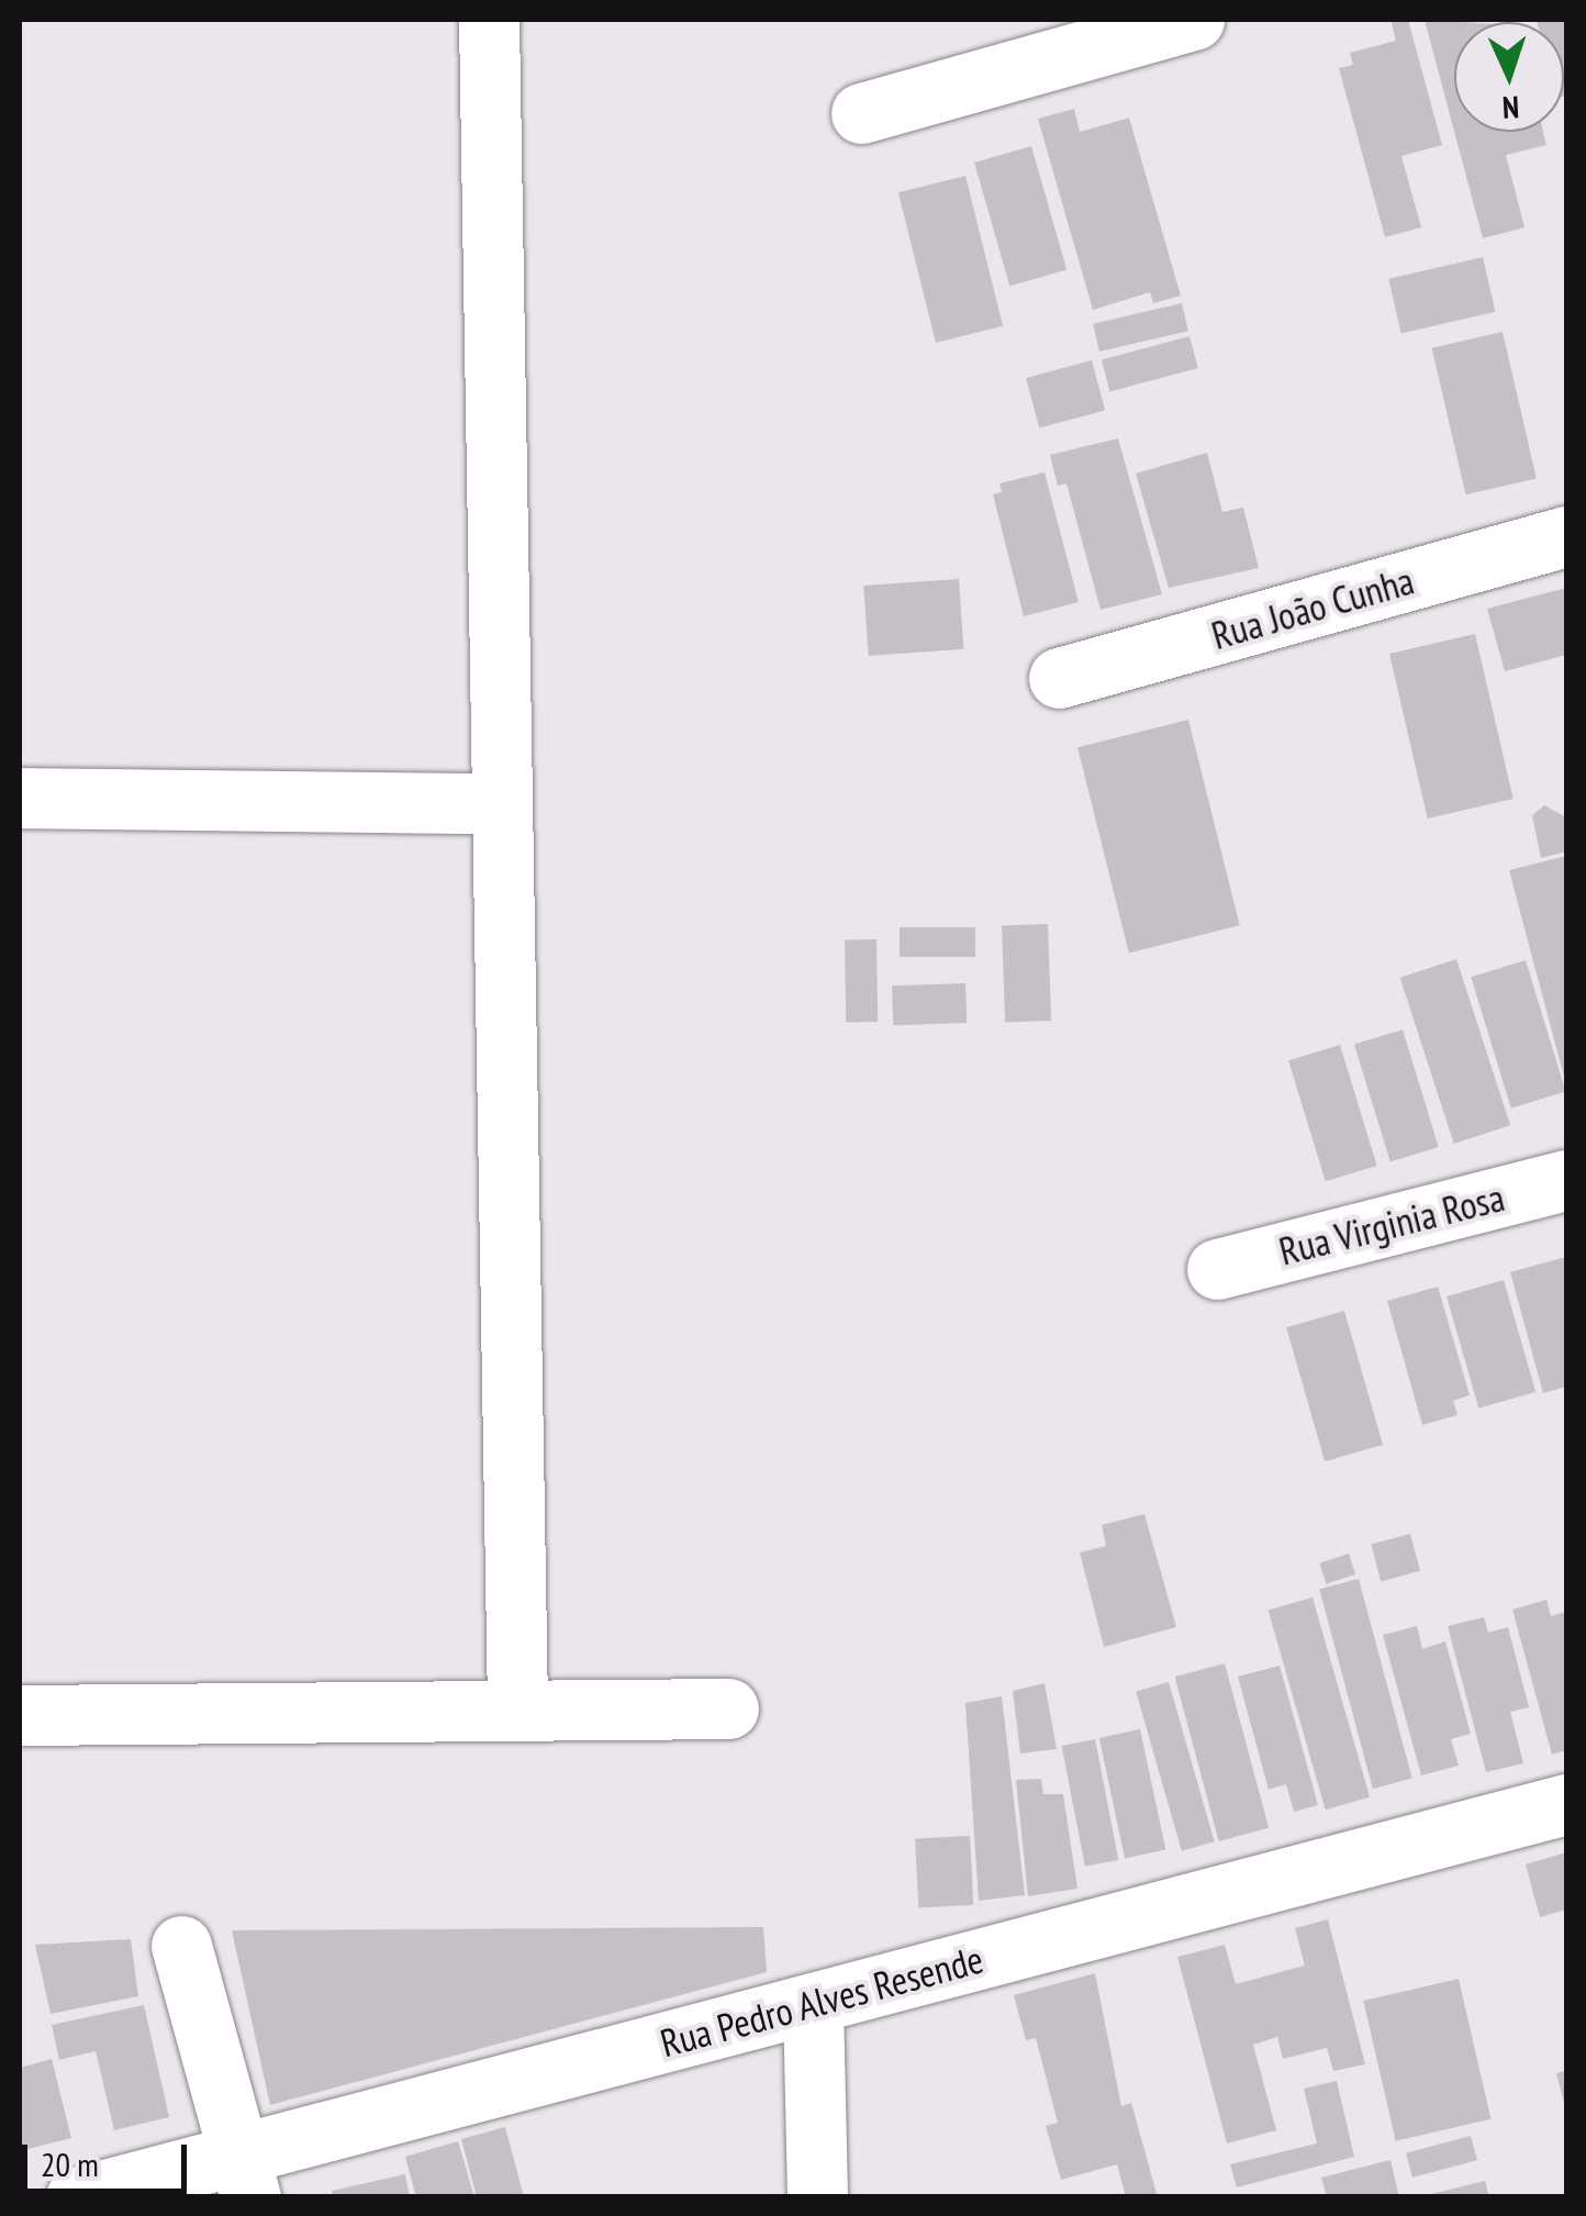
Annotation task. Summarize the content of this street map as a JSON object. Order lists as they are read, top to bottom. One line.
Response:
{"streets":{"street":["Rua João Cunha","Rua Virginia Rosa","Rua Pedro Alves Resende"]},"scale_bar":"20 m","north":"bottom"}
